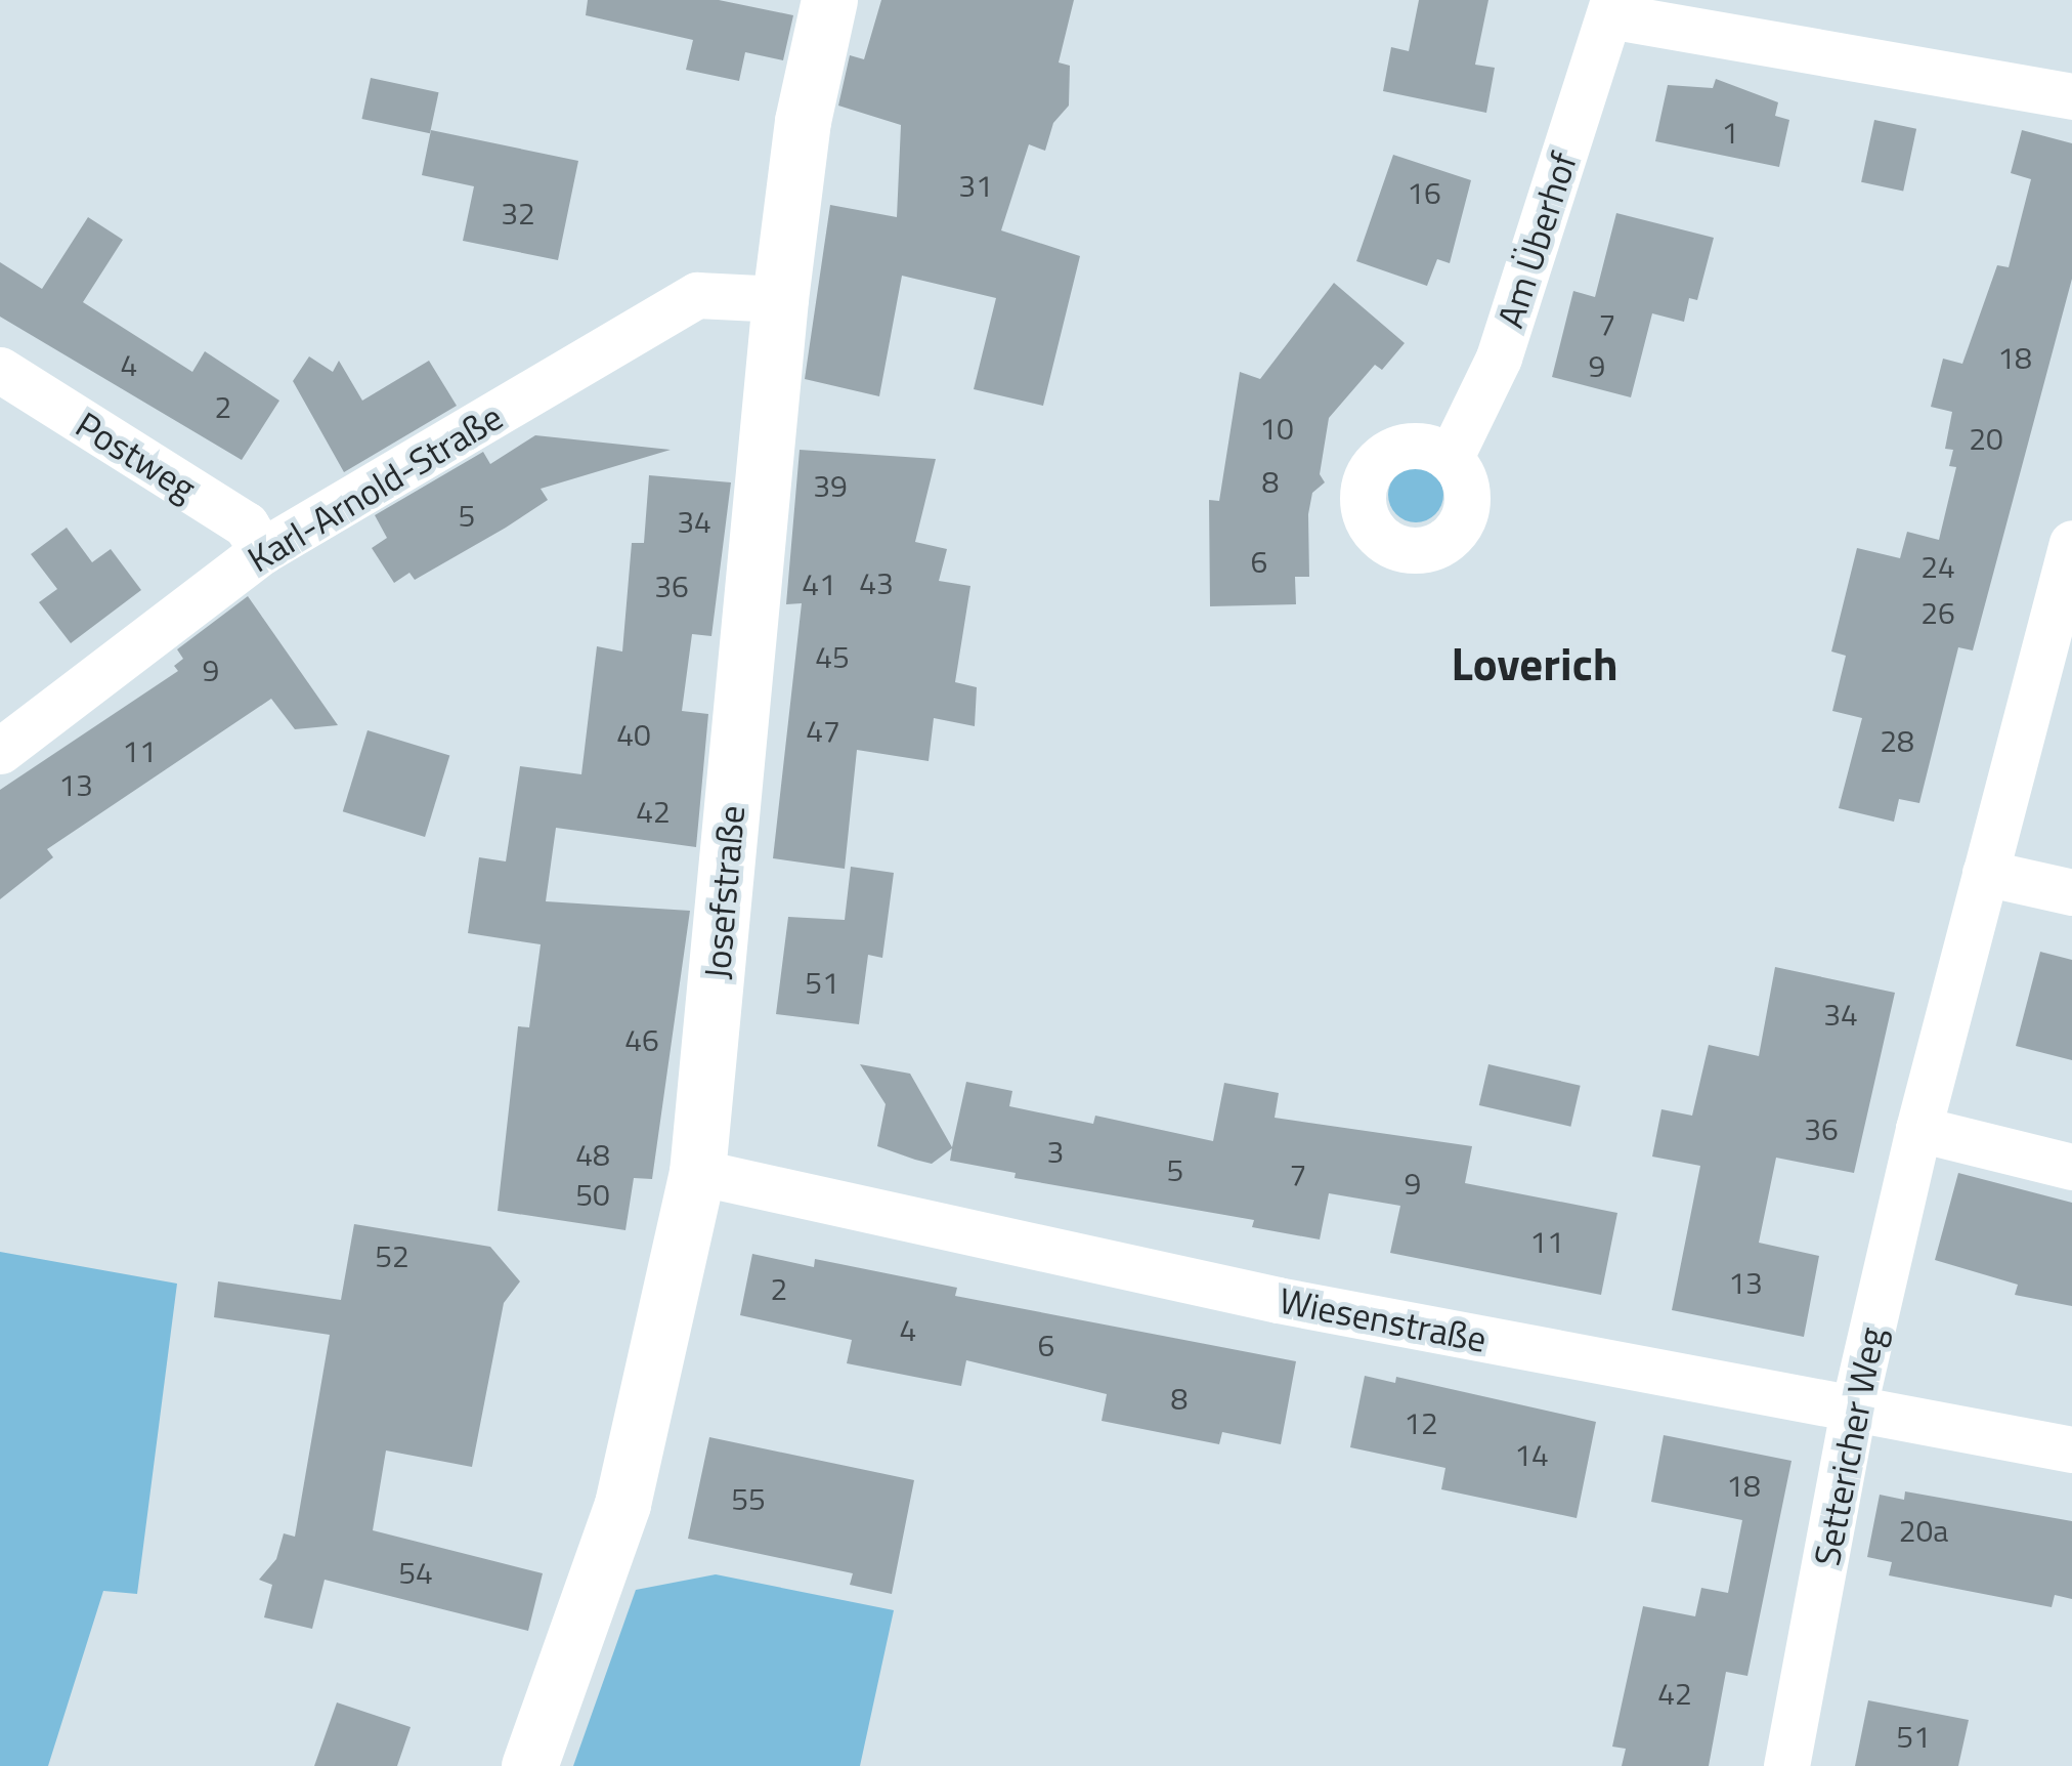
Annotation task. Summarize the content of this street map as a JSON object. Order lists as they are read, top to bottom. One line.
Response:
{"streets":{"street":["Am Überhof","Postweg","Karl-Arnold-Straße","Josefstraße","Wiesenstraße","Settericher Weg"]},"crossings":[["Postweg","Karl-Arnold-Straße"],["Karl-Arnold-Straße","Josefstraße"],["Josefstraße","Wiesenstraße"],["Wiesenstraße","Settericher Weg"]],"districts":["Loverich"],"house_numbers":["1","31","16","32","7","18","4","9","2","10","20","8","39","5","34","6","24","43","41","36","26","45","9","47","40","28","11","13","42","51","34","46","36","3","48","5","7","9","50","11","52","13","2","4","6","8","12","14","18","55","20a","54","42","51"]}
